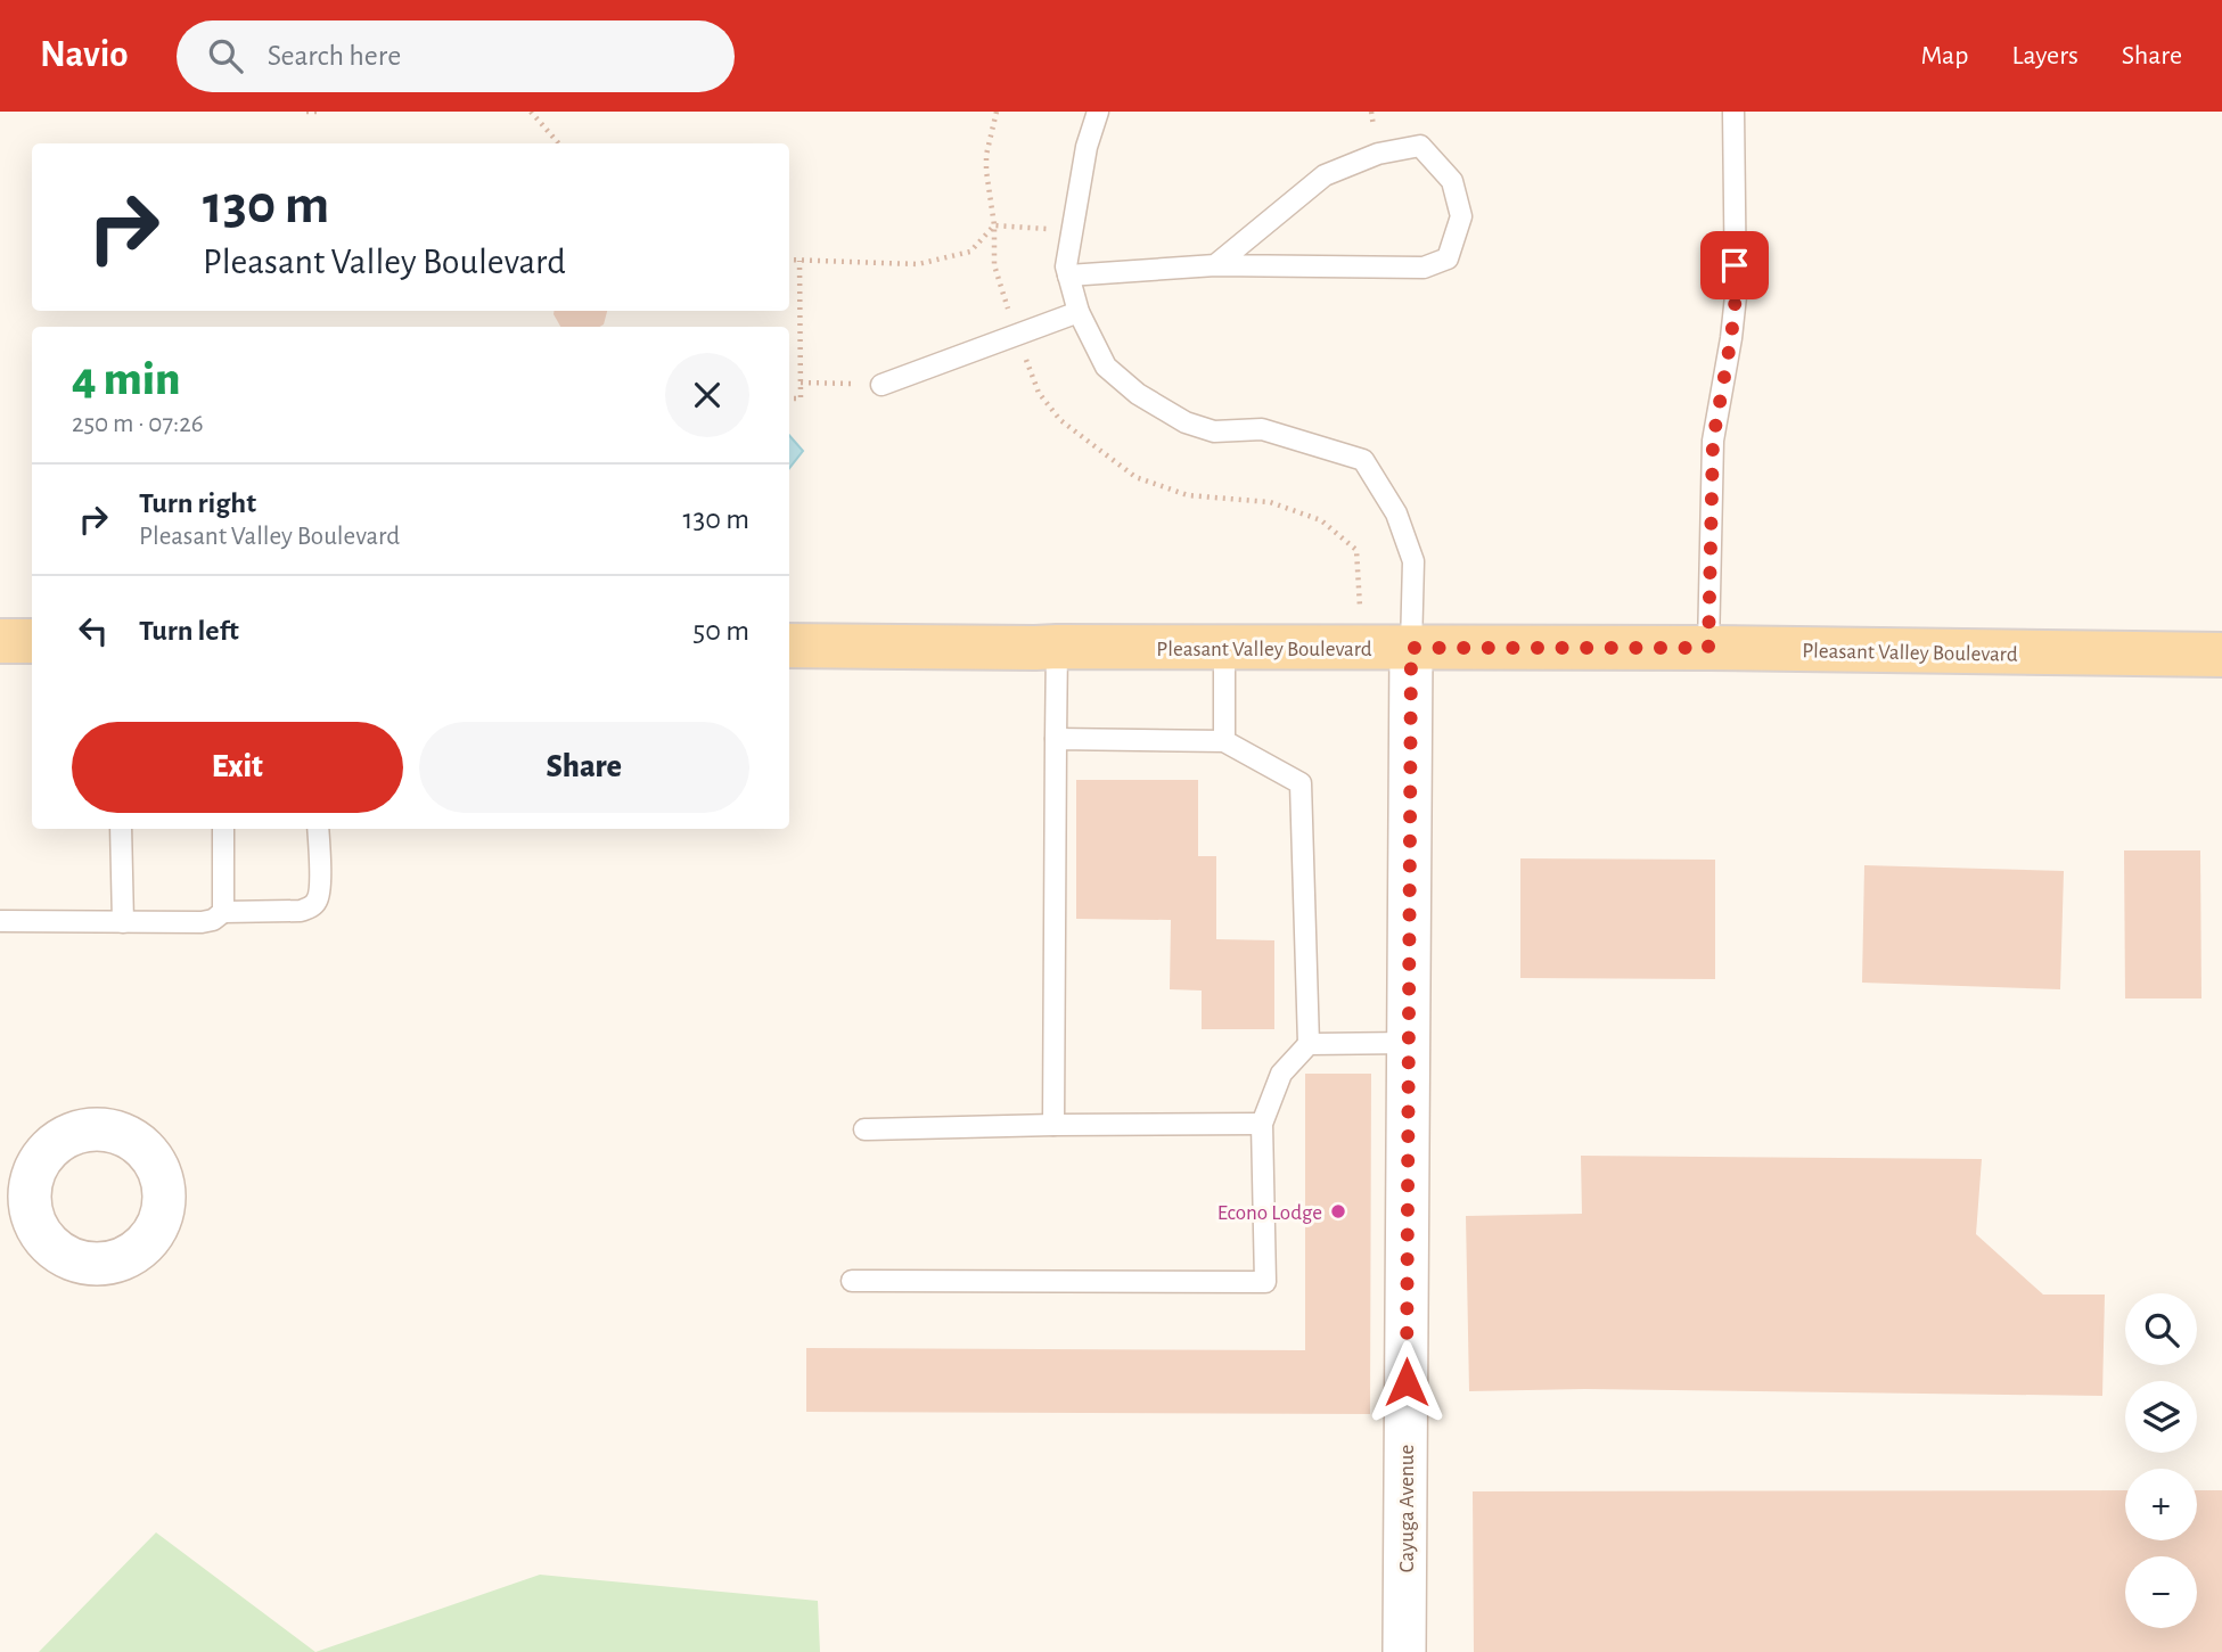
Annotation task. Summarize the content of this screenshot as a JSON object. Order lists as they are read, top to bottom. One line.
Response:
{"streets":{"main road":["Pleasant Valley Boulevard"],"street":["Cayuga Avenue"]},"crossings":[["Pleasant Valley Boulevard","Cayuga Avenue"]],"places":["Econo Lodge"],"page":{"header":"Navio","search":"Search here","nav":["Map","Layers","Share"],"turn":["130 m","Pleasant Valley Boulevard"],"heading":["4 min","250 m · 07:26"],"list":[{"name":"Turn right","note":"Pleasant Valley Boulevard","value":"130 m"},{"name":"Turn left","value":"50 m"}],"buttons":["Exit","Share"],"map_buttons":["+","−"]}}
